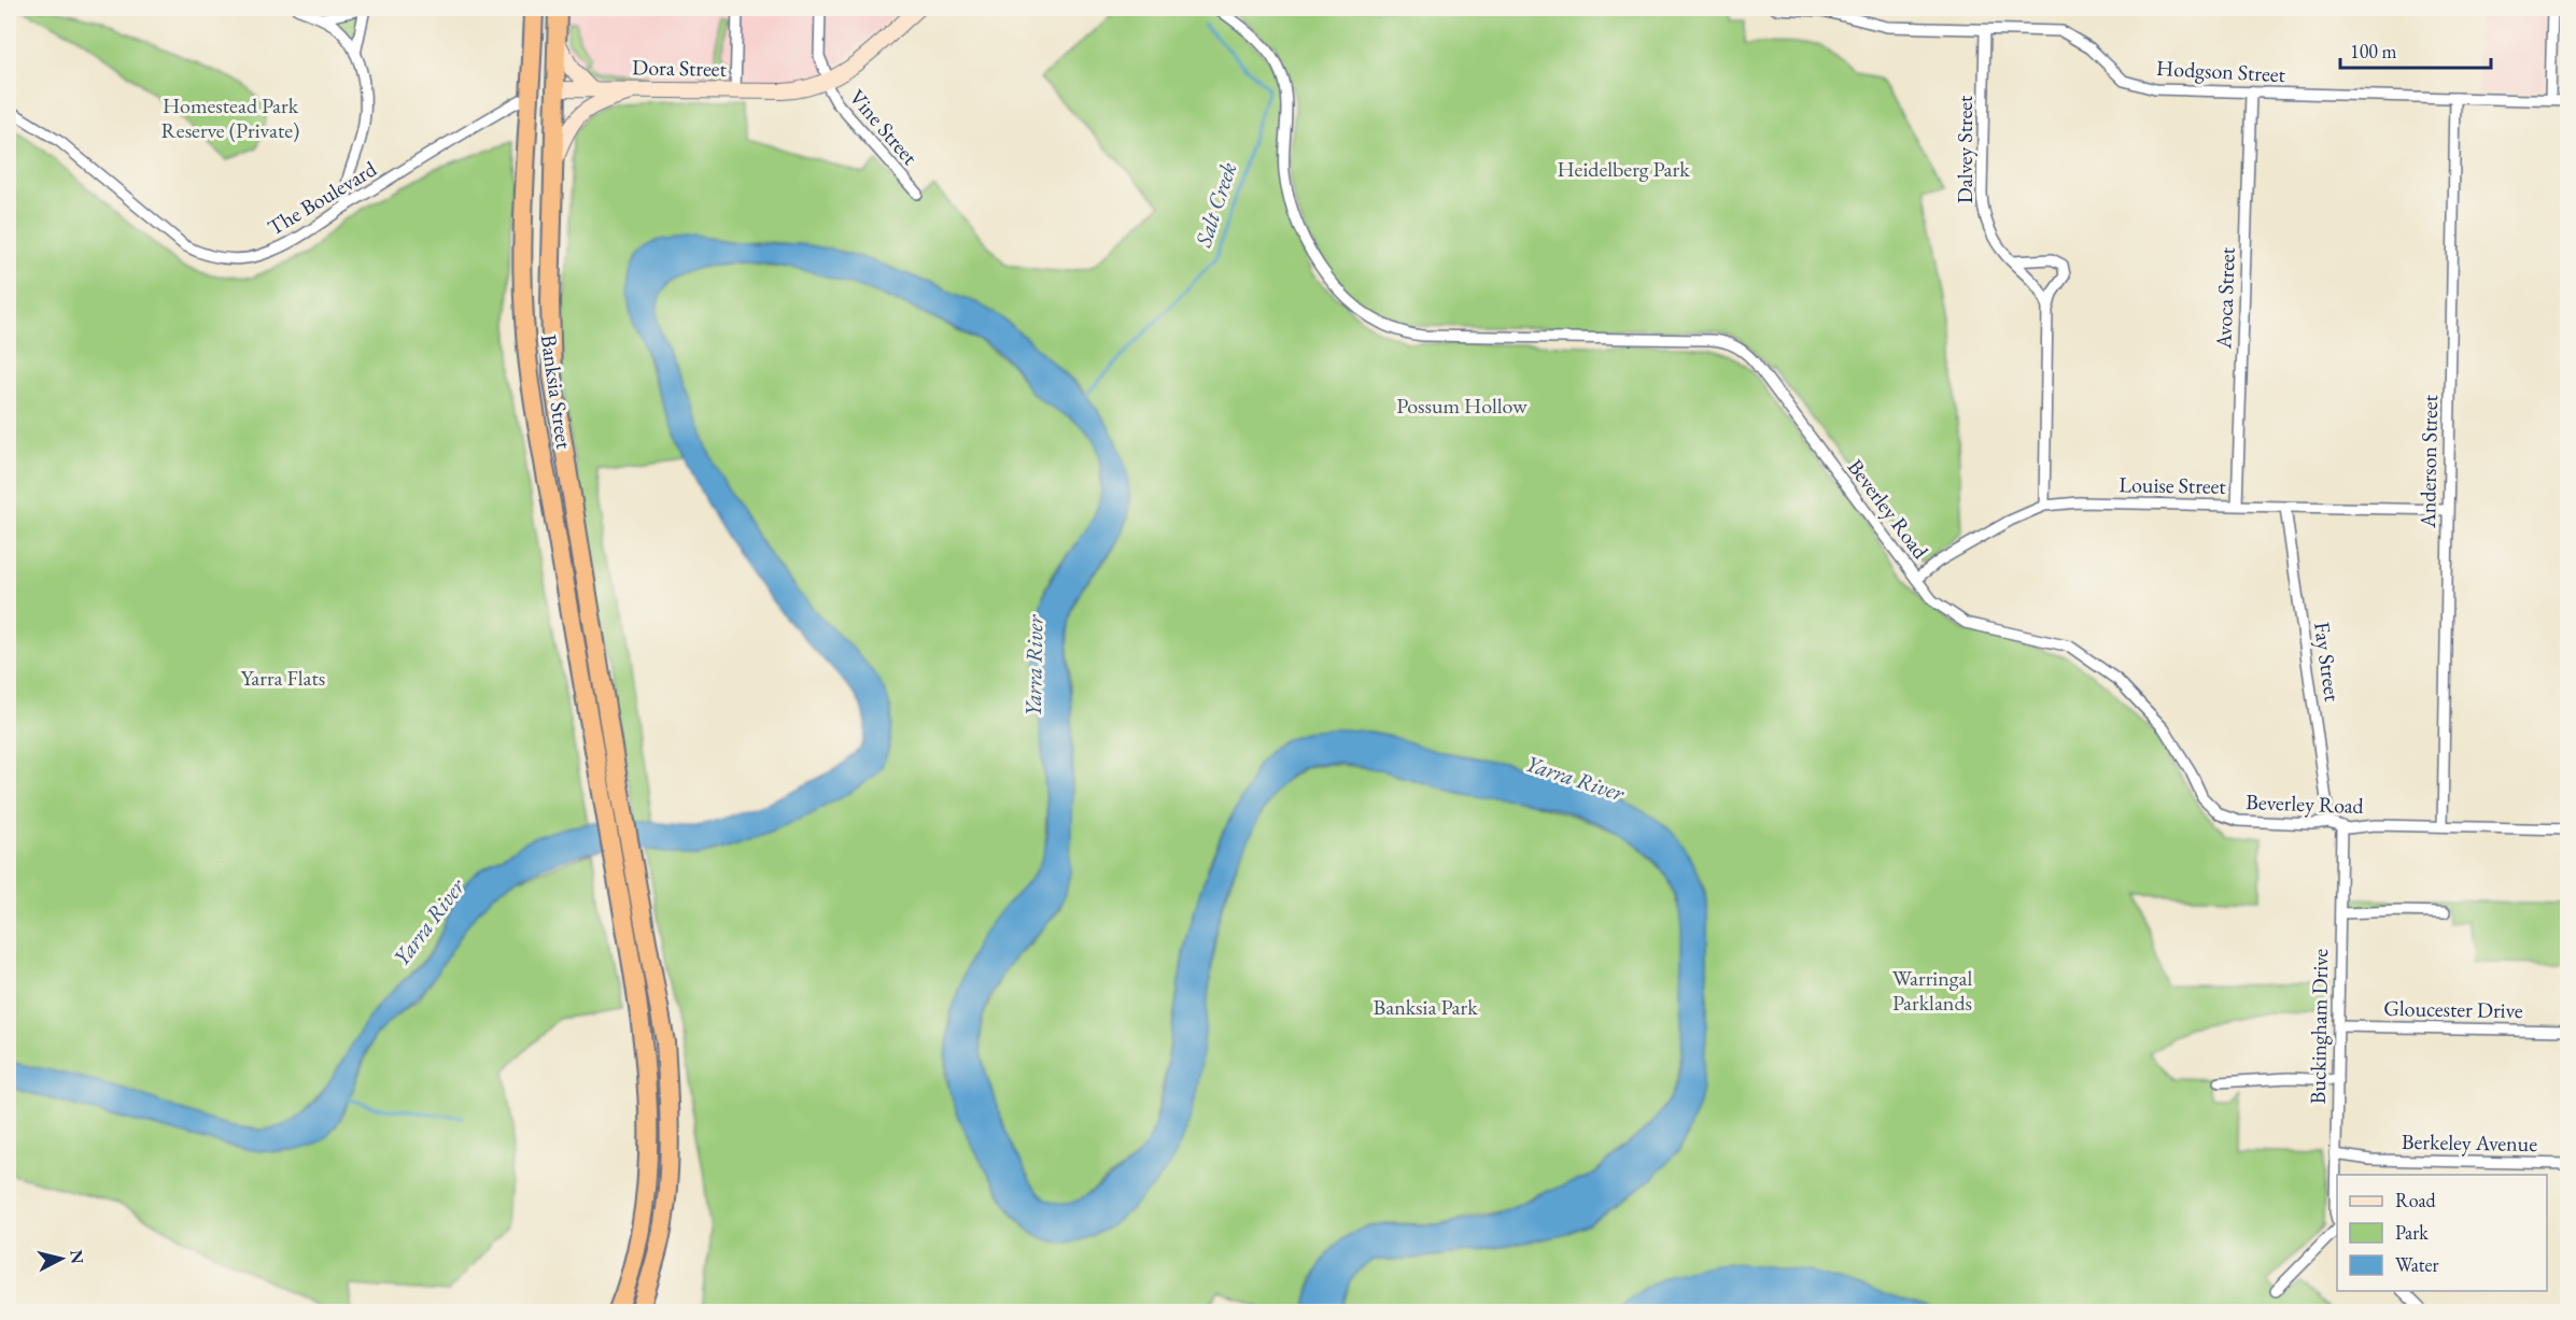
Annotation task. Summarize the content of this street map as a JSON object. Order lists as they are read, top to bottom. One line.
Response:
{"streets":{"highway":["Dora Street","Banksia Street"],"street":["Hodgson Street","Vine Street","Dalvey Street","The Boulevard","Avoca Street","Anderson Street","Louise Street","Beverley Road","Fay Street","Gloucester Drive","Buckingham Drive","Berkeley Avenue"]},"crossings":[["Dora Street","Vine Street"],["Dora Street","The Boulevard"],["Dora Street","Banksia Street"],["Hodgson Street","Dalvey Street"],["Hodgson Street","Avoca Street"],["Hodgson Street","Anderson Street"],["Dalvey Street","Louise Street"],["The Boulevard","Banksia Street"],["Avoca Street","Louise Street"],["Anderson Street","Louise Street"],["Anderson Street","Beverley Road"],["Louise Street","Beverley Road"],["Louise Street","Fay Street"],["Beverley Road","Fay Street"],["Beverley Road","Buckingham Drive"],["Gloucester Drive","Buckingham Drive"],["Buckingham Drive","Berkeley Avenue"]],"water":["Salt Creek","Yarra River"],"parks":["Homestead Park Reserve (Private)","Heidelberg Park","Possum Hollow","Yarra Flats","Warringal Parklands","Banksia Park"],"legend":["Road","Park","Water"],"scale_bar":"100 m","north":"right"}
